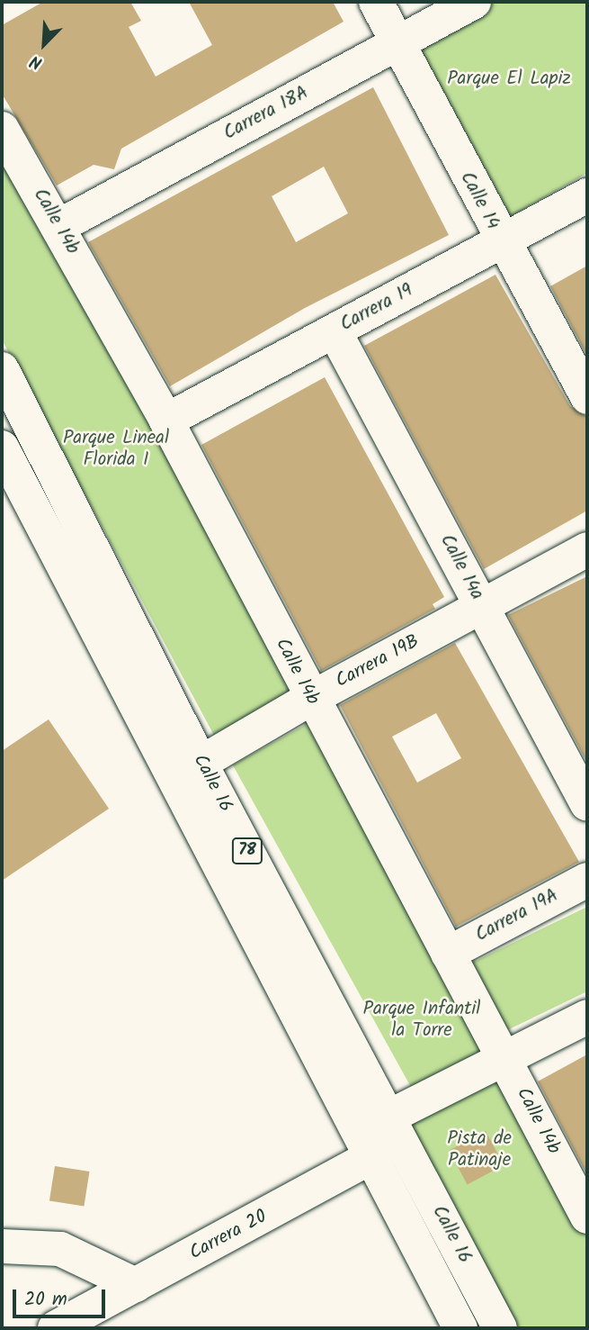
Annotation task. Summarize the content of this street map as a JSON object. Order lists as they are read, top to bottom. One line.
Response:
{"streets":{"main road":["Carrera 18A","Calle 14","Calle 14b","Carrera 19","Calle 14a","Carrera 19B","Calle 16","78","Carrera 19A","Carrera 20"]},"crossings":[["Carrera 18A","Calle 14"],["Carrera 18A","Calle 14b"],["Calle 14","Carrera 19"],["Calle 14b","Carrera 19"],["Calle 14b","Carrera 19B"],["Calle 14b","Carrera 19A"],["Carrera 19","Calle 14a"],["Calle 14a","Carrera 19B"],["Carrera 19B","Calle 16"],["Calle 16","Carrera 20"]],"parks":["Parque El Lapiz","Parque Lineal Florida I","Parque Infantil la Torre","Pista de Patinaje"],"scale_bar":"20 m","north":"bottom left"}
